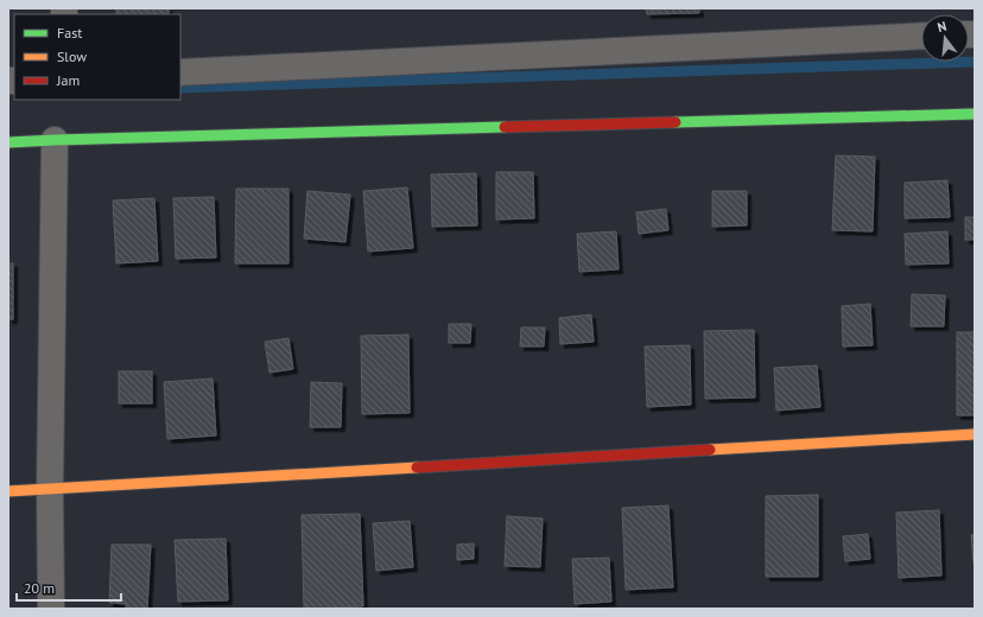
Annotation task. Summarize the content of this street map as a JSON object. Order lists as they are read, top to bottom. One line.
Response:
{"legend":["Fast","Slow","Jam"],"scale_bar":"20 m","north":"top"}
